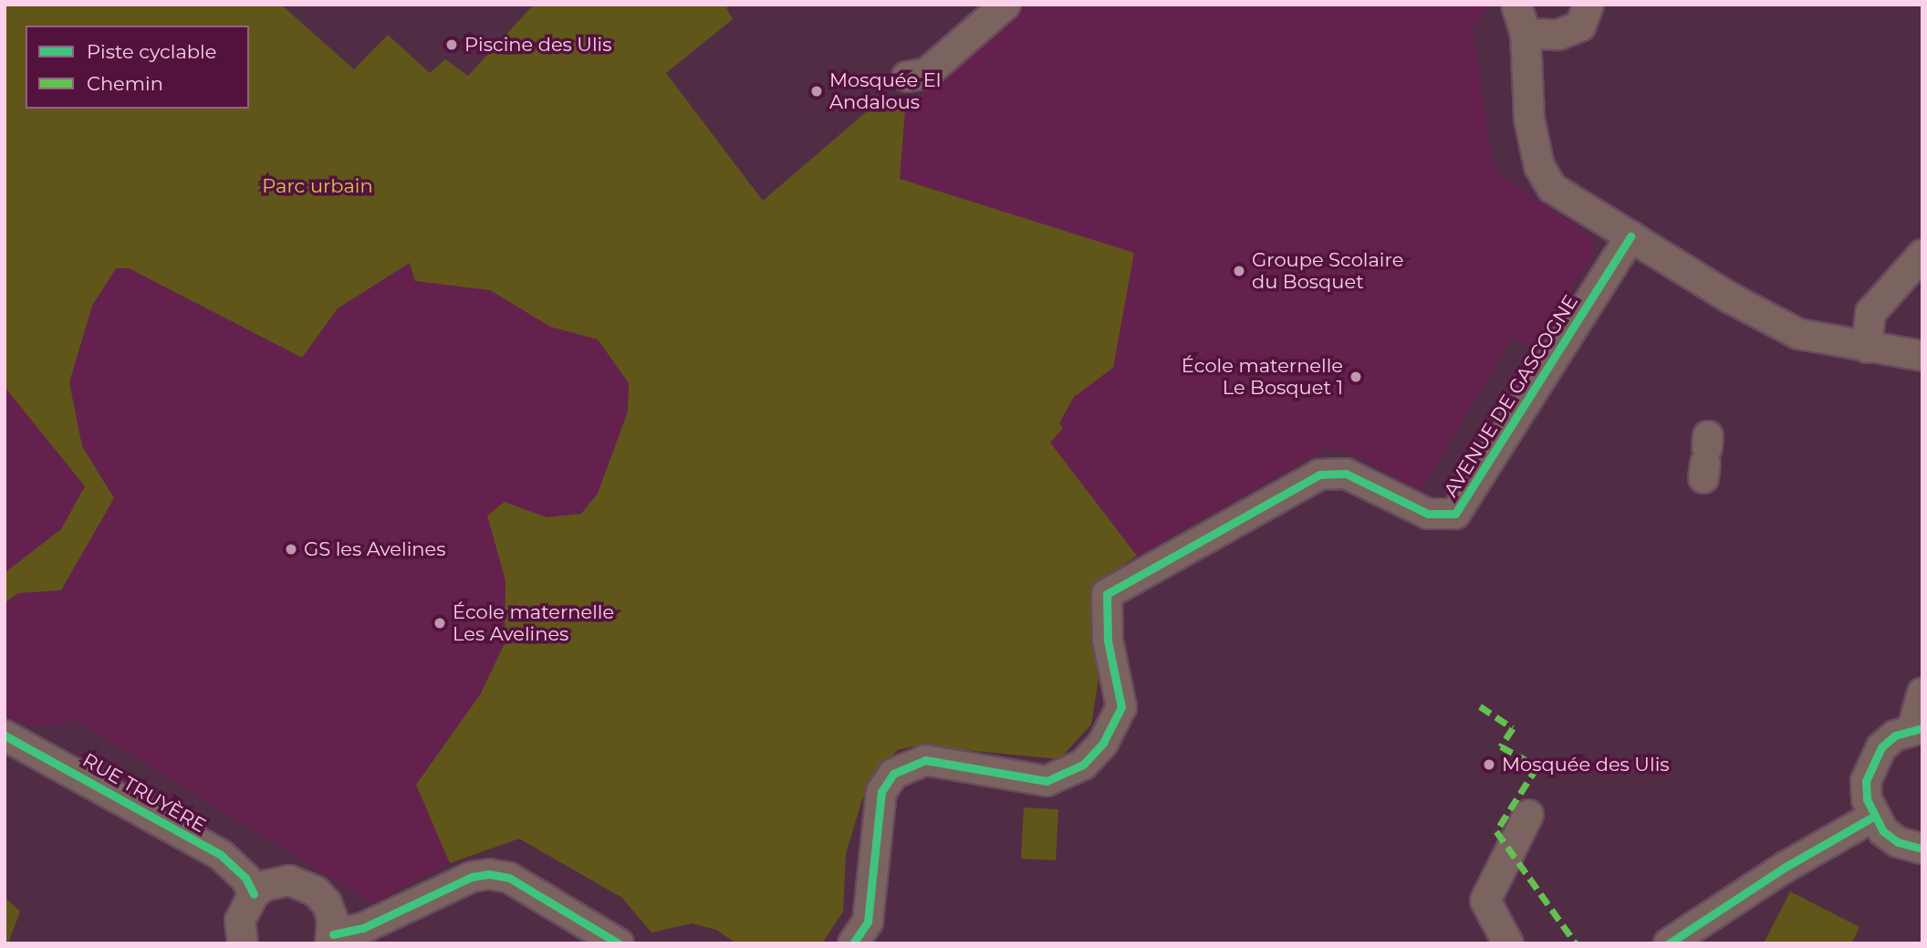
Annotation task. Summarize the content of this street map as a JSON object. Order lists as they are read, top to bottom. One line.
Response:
{"streets":{"street":["AVENUE DE GASCOGNE","RUE TRUYÈRE"]},"parks":["Parc urbain"],"places":["Piscine des Ulis","Mosquée El Andalous","Groupe Scolaire du Bosquet","École maternelle Le Bosquet 1","GS les Avelines","École maternelle Les Avelines","Mosquée des Ulis"],"legend":["Piste cyclable","Chemin"]}
